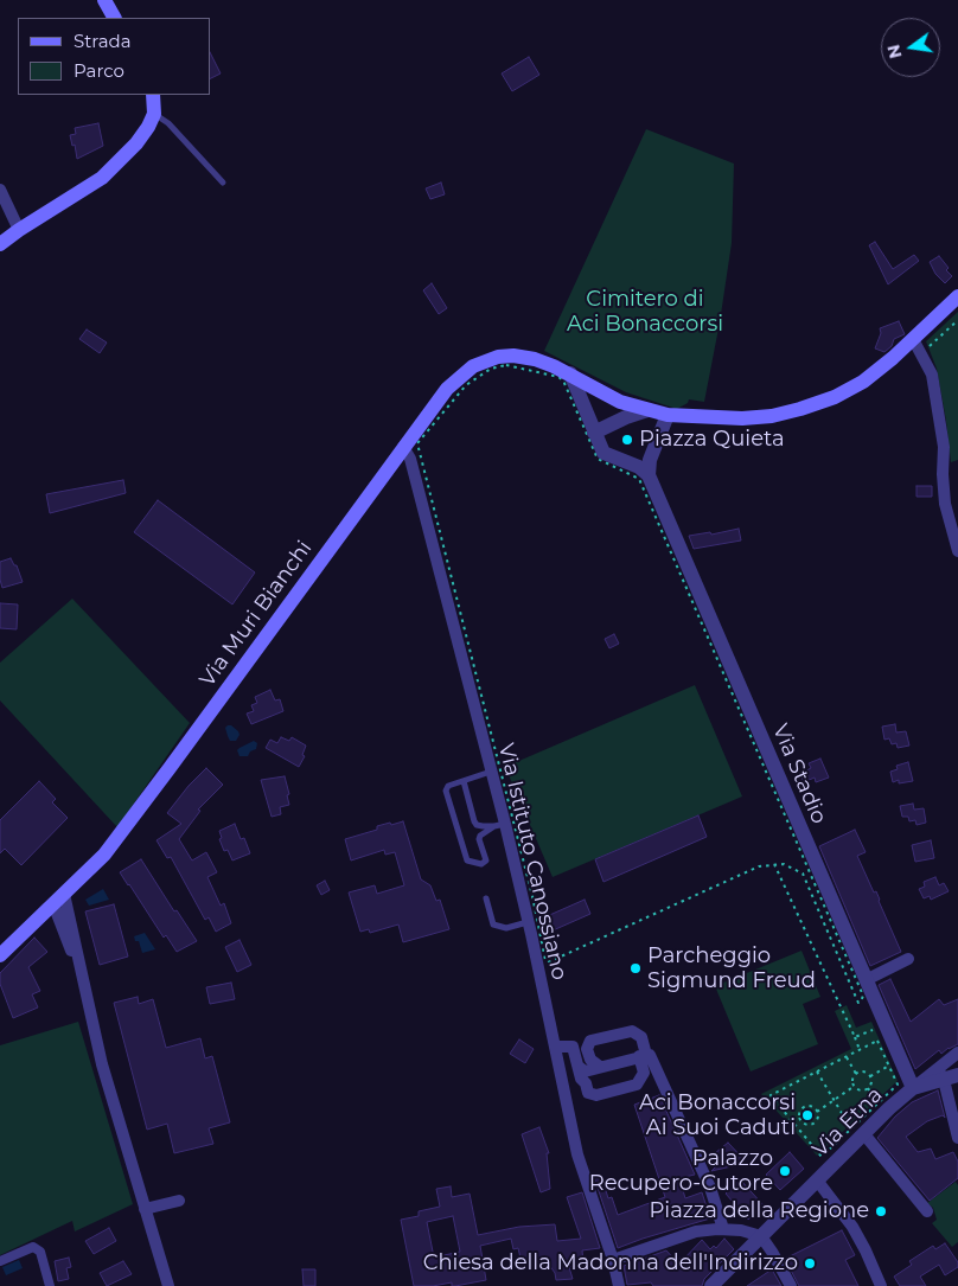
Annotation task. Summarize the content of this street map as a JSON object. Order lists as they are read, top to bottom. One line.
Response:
{"streets":{"main road":["Via Muri Bianchi"],"street":["Via Stadio","Via Istituto Canossiano","Via Etna"]},"crossings":[["Via Muri Bianchi","Via Istituto Canossiano"],["Via Stadio","Via Etna"]],"parks":["Cimitero di Aci Bonaccorsi"],"places":["Piazza Quieta","Parcheggio Sigmund Freud","Aci Bonaccorsi Ai Suoi Caduti","Palazzo Recupero-Cutore","Piazza della Regione","Chiesa della Madonna dell'Indirizzo"],"legend":["Strada","Parco"],"north":"left"}
